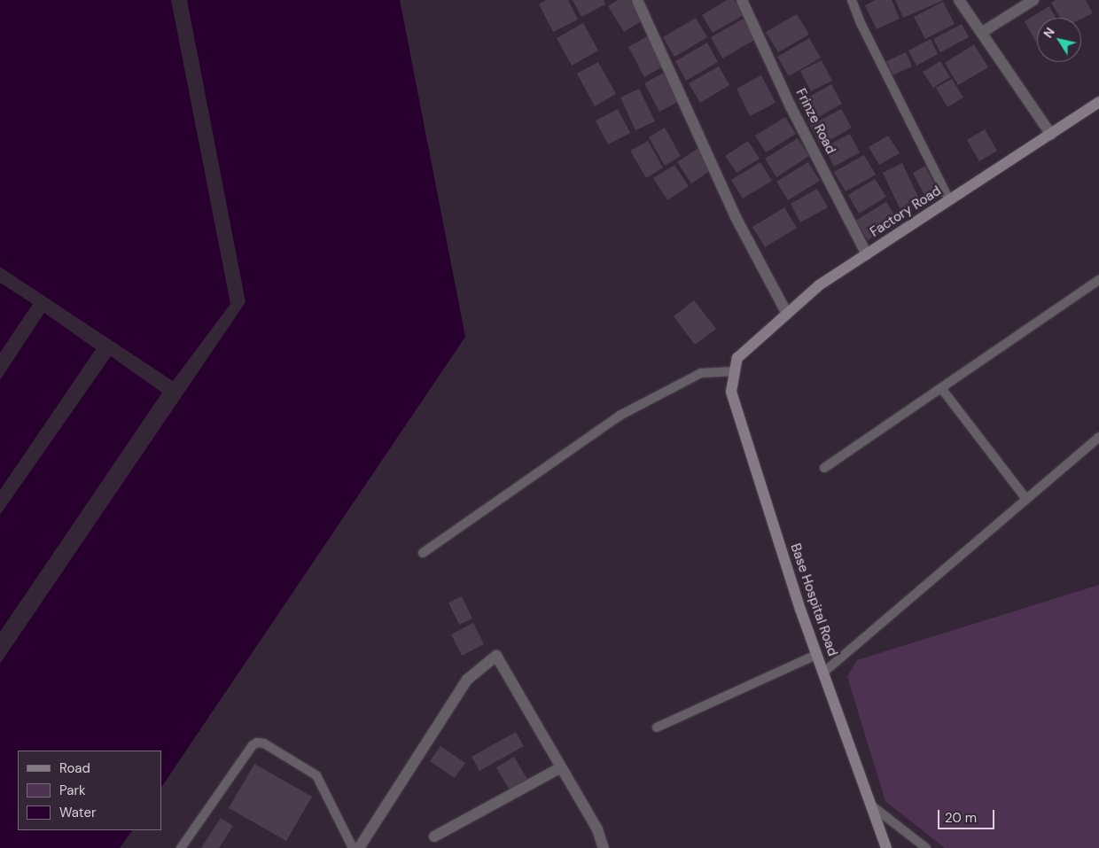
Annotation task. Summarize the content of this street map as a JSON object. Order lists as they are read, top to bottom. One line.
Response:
{"streets":{"street":["Frinze Road","Factory Road","Base Hospital Road"]},"crossings":[["Frinze Road","Factory Road"],["Factory Road","Base Hospital Road"]],"legend":["Road","Park","Water"],"scale_bar":"20 m","north":"top left"}
